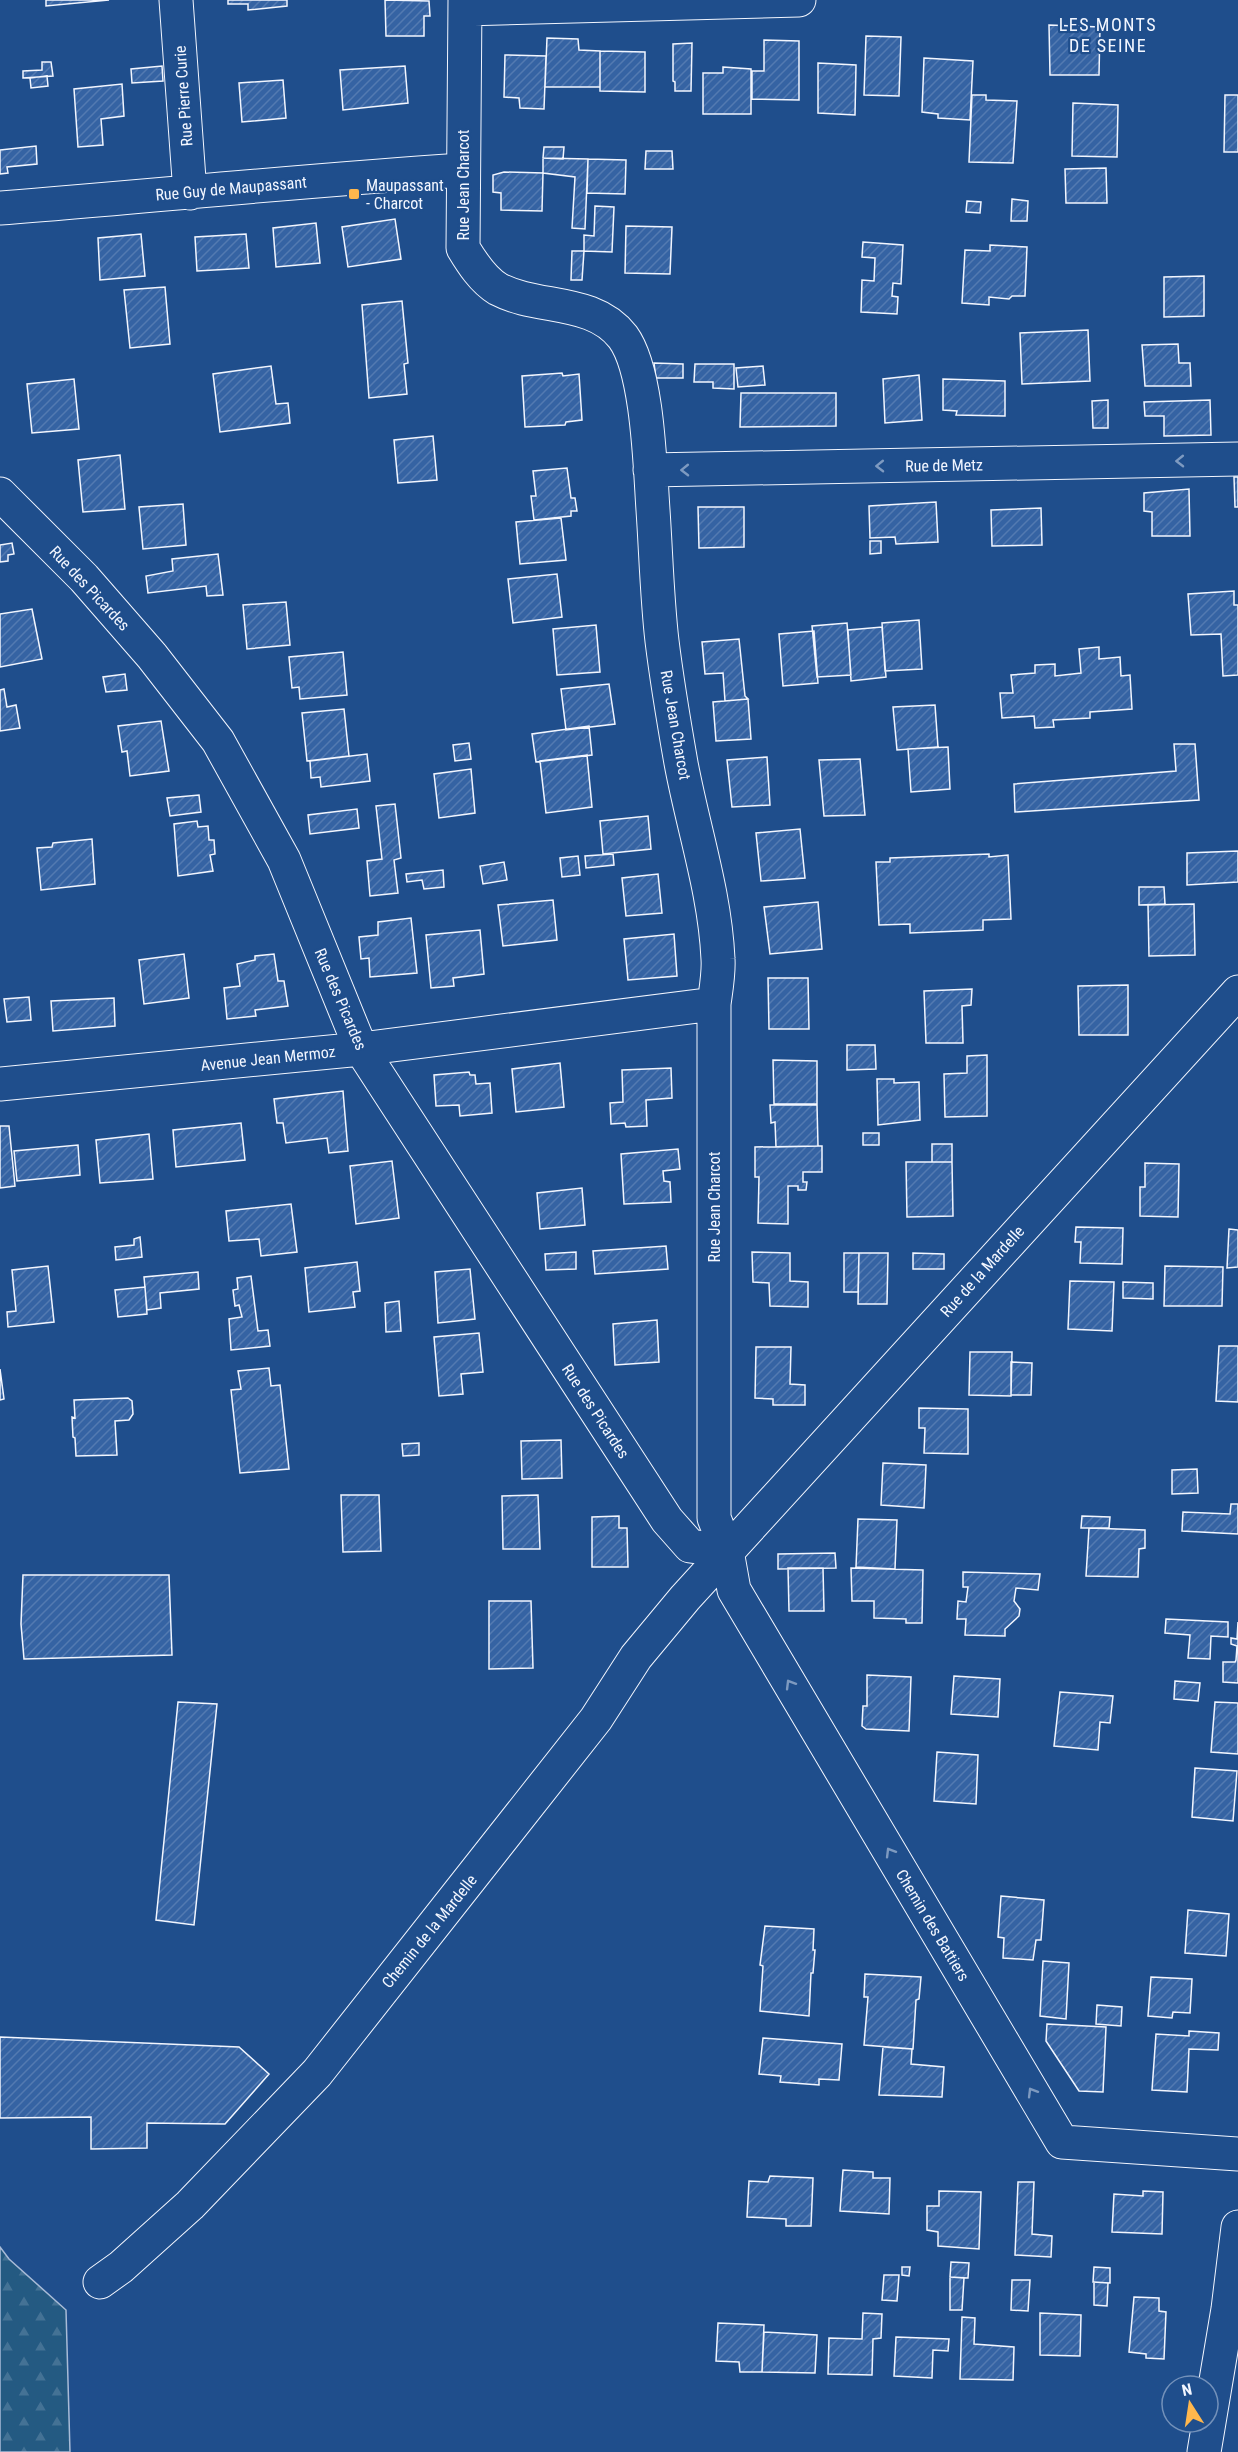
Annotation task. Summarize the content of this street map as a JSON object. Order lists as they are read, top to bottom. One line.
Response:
{"streets":{"street":["Rue Pierre Curie","Rue Jean Charcot","Rue Guy de Maupassant","Rue de Metz","Rue des Picardes","Avenue Jean Mermoz","Rue de la Mardelle","Chemin des Battiers","Chemin de la Mardelle"]},"crossings":[["Rue Pierre Curie","Rue Guy de Maupassant"],["Rue Jean Charcot","Rue Guy de Maupassant"],["Rue Jean Charcot","Rue de Metz"],["Rue Jean Charcot","Rue des Picardes"],["Rue Jean Charcot","Avenue Jean Mermoz"],["Rue Jean Charcot","Rue de la Mardelle"],["Rue Jean Charcot","Chemin des Battiers"],["Rue Jean Charcot","Chemin de la Mardelle"],["Rue des Picardes","Avenue Jean Mermoz"],["Rue des Picardes","Rue de la Mardelle"],["Rue des Picardes","Chemin des Battiers"],["Rue des Picardes","Chemin de la Mardelle"],["Rue de la Mardelle","Chemin des Battiers"],["Rue de la Mardelle","Chemin de la Mardelle"],["Chemin des Battiers","Chemin de la Mardelle"]],"one_way":["Rue de Metz","Chemin des Battiers"],"districts":["LES MONTS DE SEINE"],"places":{"transit":["Maupassant - Charcot"]},"north":"top"}
